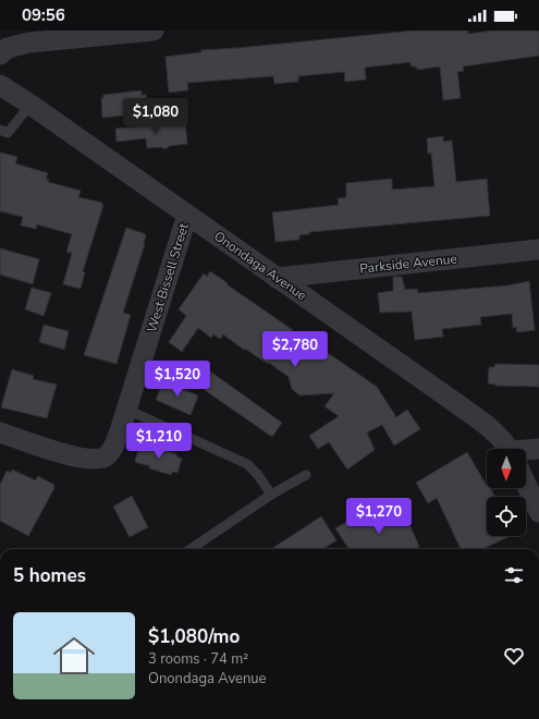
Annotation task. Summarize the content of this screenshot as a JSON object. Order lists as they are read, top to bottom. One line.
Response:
{"streets":{"street":["Parkside Avenue","Onondaga Avenue","West Bissell Street"]},"crossings":[["Parkside Avenue","Onondaga Avenue"],["Onondaga Avenue","West Bissell Street"]],"north":"bottom","page":{"status":"09:56","price":["$1,080","$2,780","$1,520","$1,210","$1,270"],"heading":"5 homes","list":[{"name":"$1,080/mo","note":"3 rooms · 74 m² · Onondaga Avenue"}]}}
